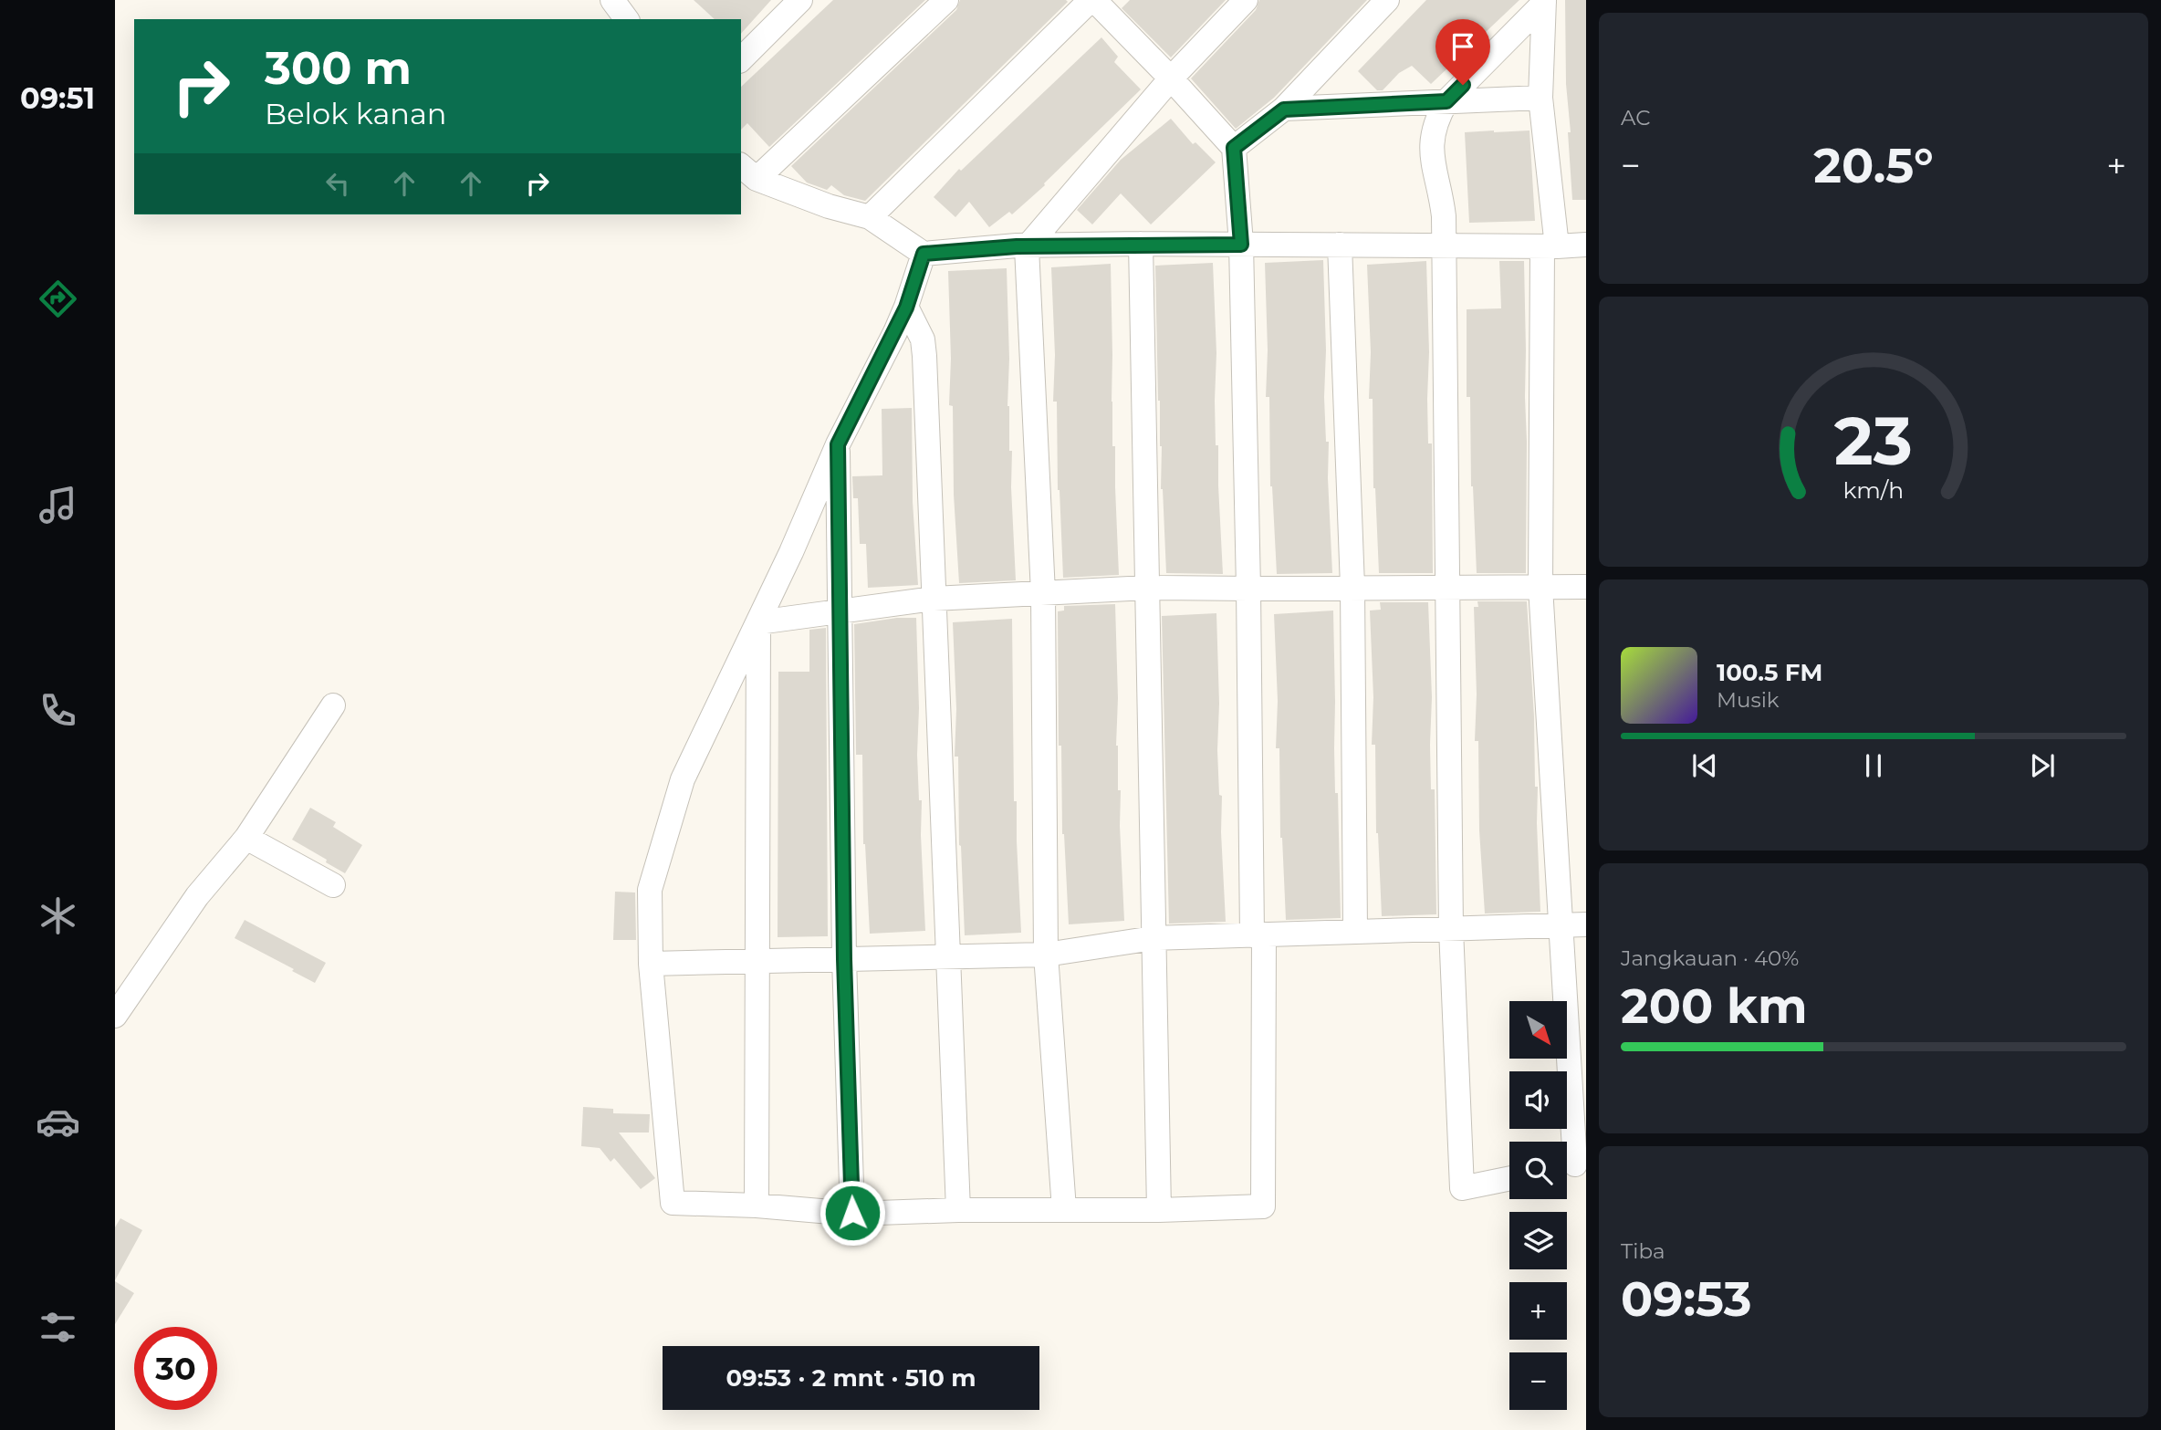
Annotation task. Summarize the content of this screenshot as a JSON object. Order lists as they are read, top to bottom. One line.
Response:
{"north":"bottom right","page":{"tabs":"09:51","tile":["AC",["Jangkauan · 40%","200 km"],["Tiba","09:53"]],"turn":["300 m","Belok kanan"],"heat":["−","20.5°","+"],"song":["100.5 FM","Musik"],"map_buttons":["+","−"],"limit":"30","trip":"09:53 · 2 mnt · 510 m","gauge":["23","km/h"]}}
